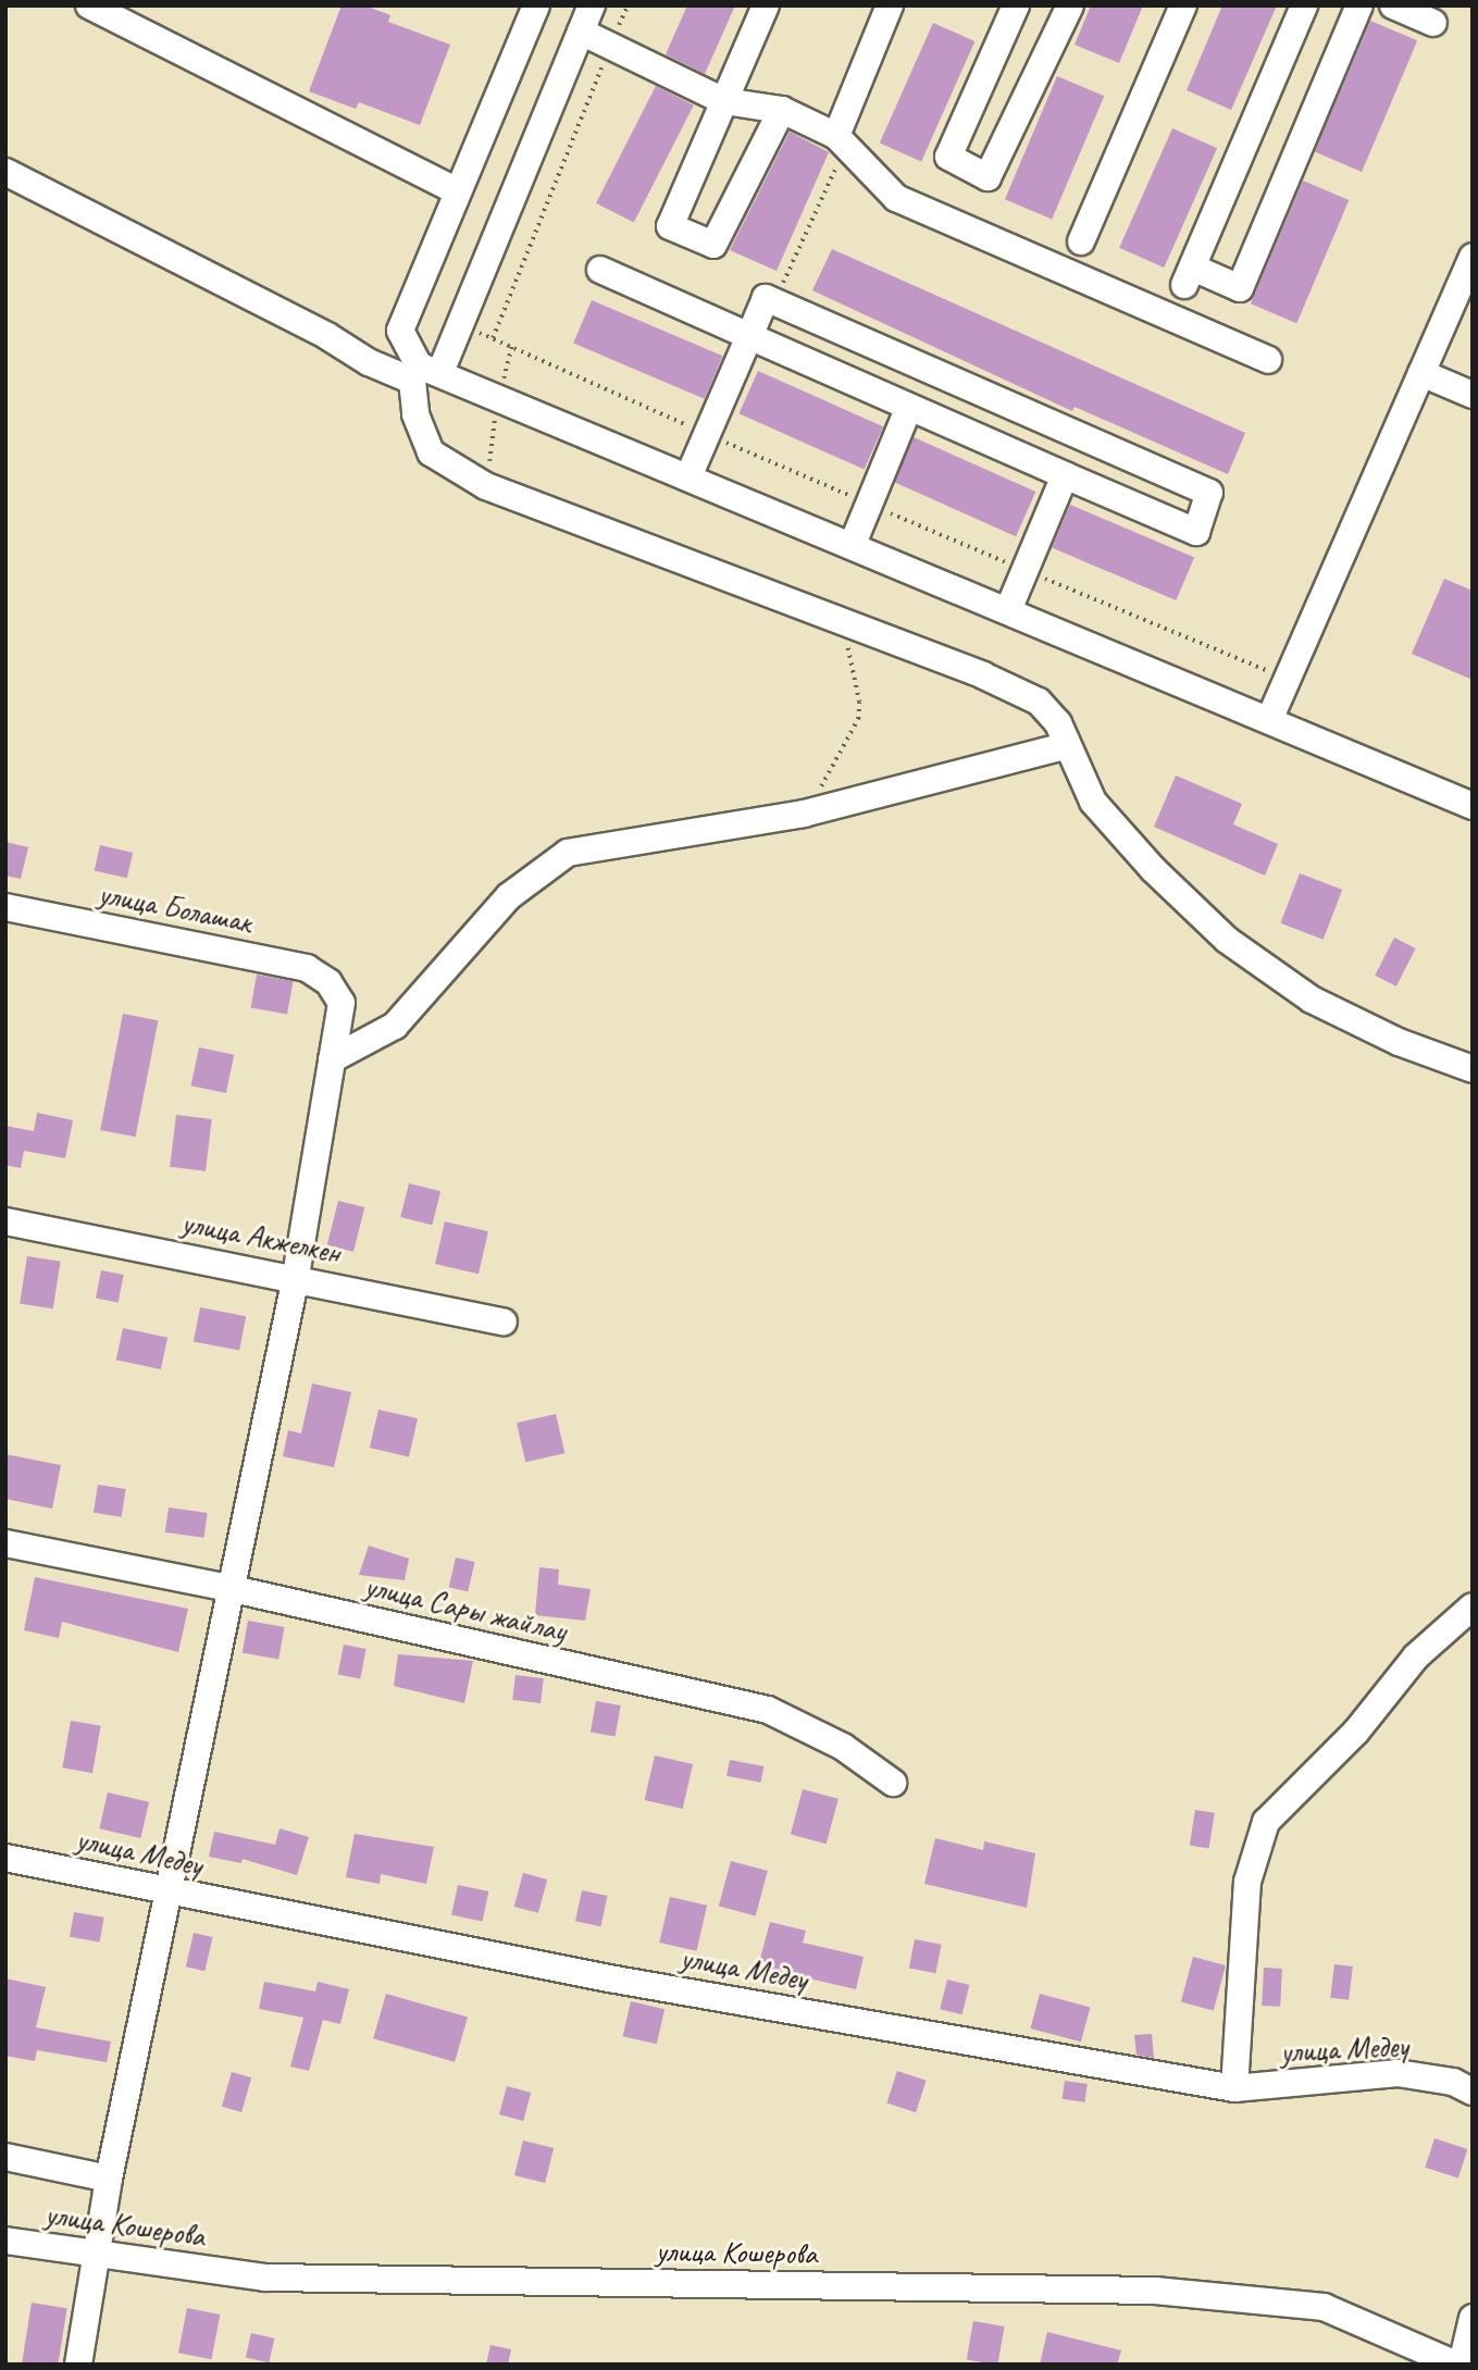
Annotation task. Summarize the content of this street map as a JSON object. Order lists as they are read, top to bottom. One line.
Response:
{"streets":{"street":["улица Болашак","улица Акжелкен","улица Сары жайлау","улица Медеу","улица Кошерова"]}}
